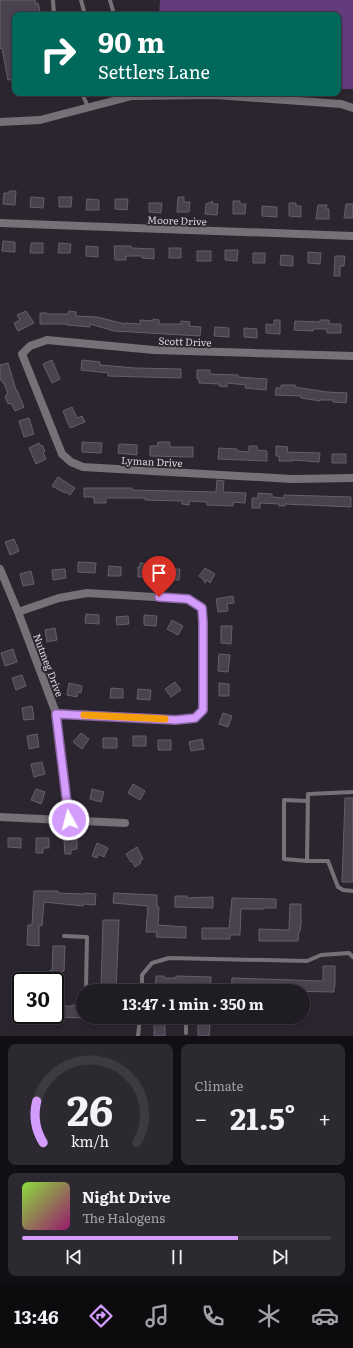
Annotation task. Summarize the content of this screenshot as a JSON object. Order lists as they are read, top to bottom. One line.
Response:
{"streets":{"street":["Moore Drive","Scott Drive","Lyman Drive","Nutmeg Drive"]},"crossings":[["Scott Drive","Lyman Drive"]],"page":{"turn":["90 m","Settlers Lane"],"limit":"30","trip":"13:47 · 1 min · 350 m","tile":"Climate","heat":["−","21.5°","+"],"song":["Night Drive","The Halogens"],"tabs":"13:46","gauge":["26","km/h"]}}
